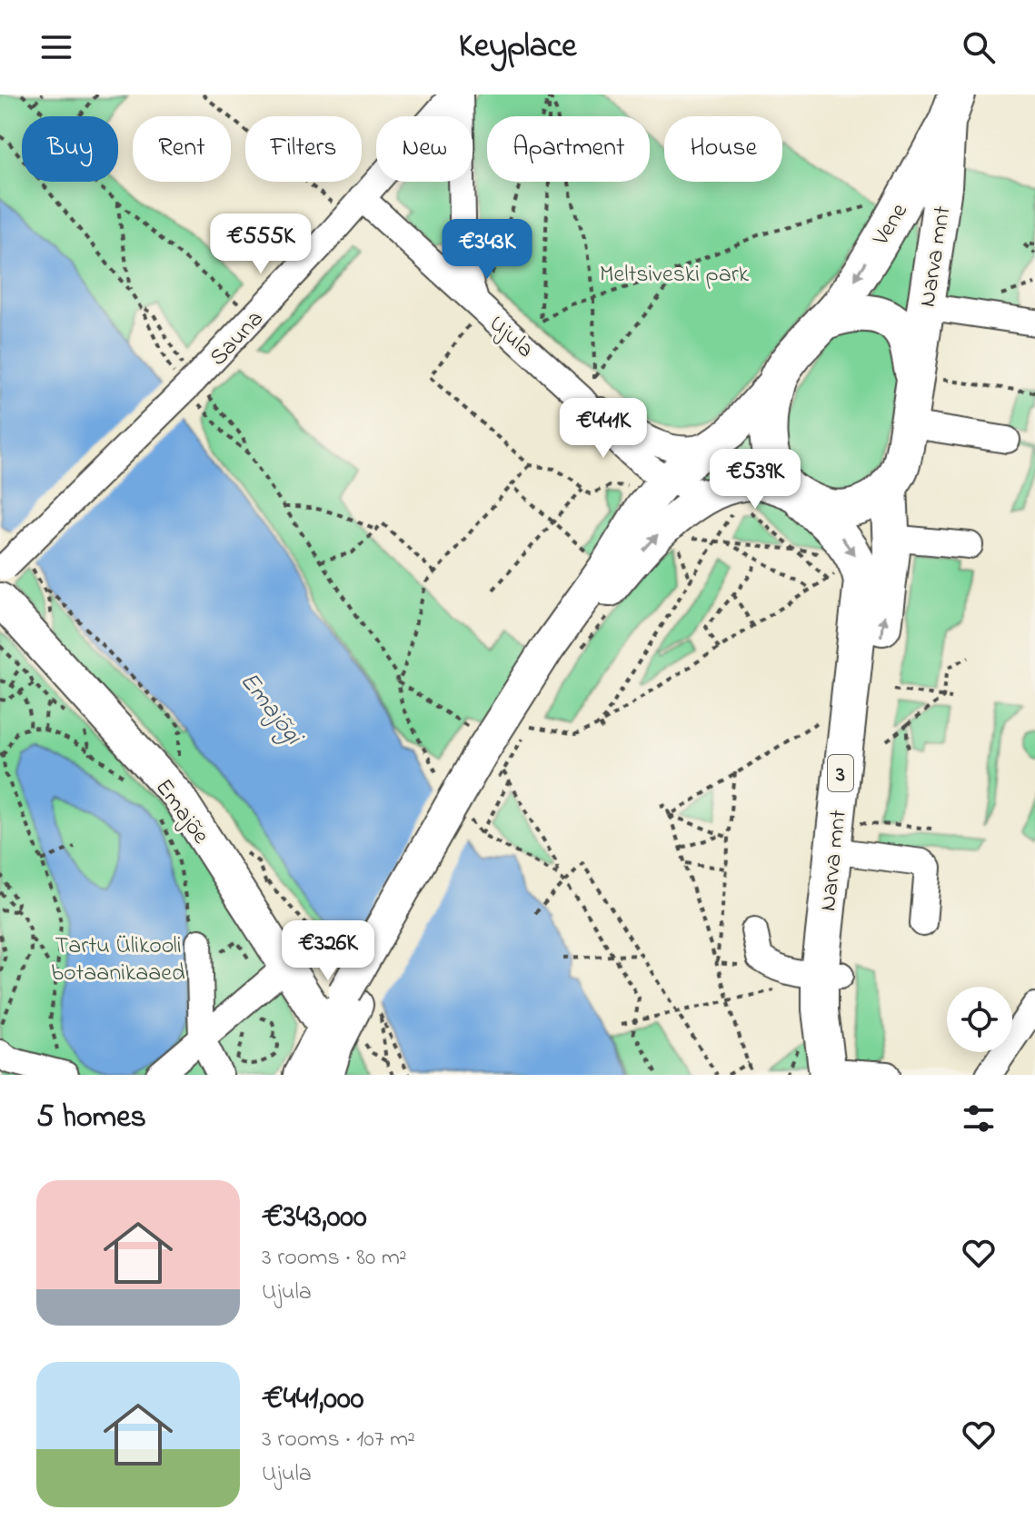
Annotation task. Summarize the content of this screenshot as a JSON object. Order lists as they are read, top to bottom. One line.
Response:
{"streets":{"highway":["Vene","Narva mnt","3"],"main road":["Emajõe"],"street":["Ujula","Sauna"]},"crossings":[["Vene","Narva mnt"],["Ujula","Sauna"]],"one_way":["Vene"],"water":["Emajõgi"],"parks":["Meltsiveski park","Tartu Ülikooli botaanikaaed"],"page":{"header":"Keyplace","chip":["Buy","Rent","Filters","New","Apartment","House"],"price":["€555K","€343K","€441K","€539K","€326K"],"heading":"5 homes","list":[{"name":"€343,000","note":"3 rooms · 80 m² · Ujula"},{"name":"€441,000","note":"3 rooms · 107 m² · Ujula"}]}}
